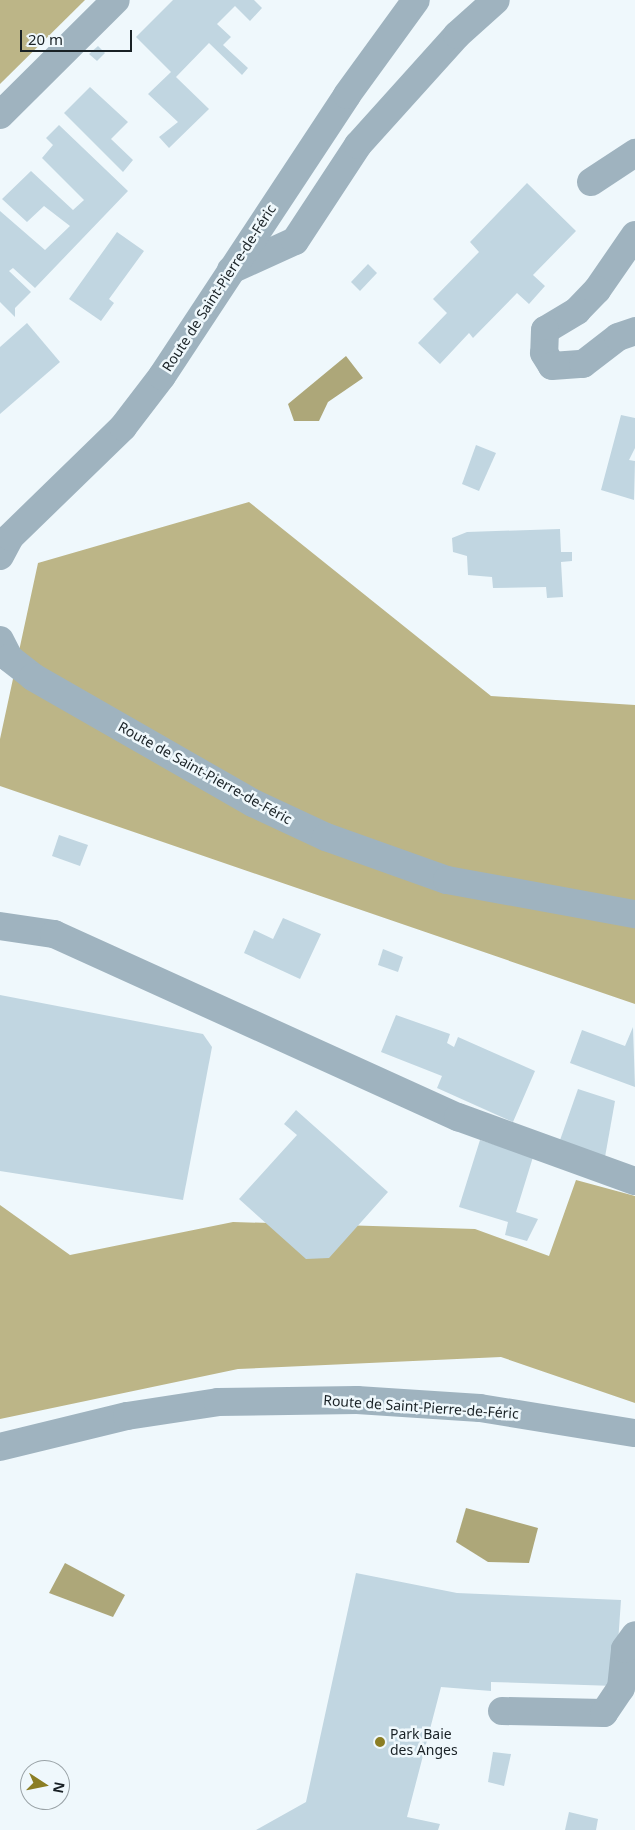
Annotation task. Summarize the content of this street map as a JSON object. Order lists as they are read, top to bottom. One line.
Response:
{"streets":{"street":["Route de Saint-Pierre-de-Féric"]},"places":["Park Baie des Anges"],"scale_bar":"20 m","north":"right"}
